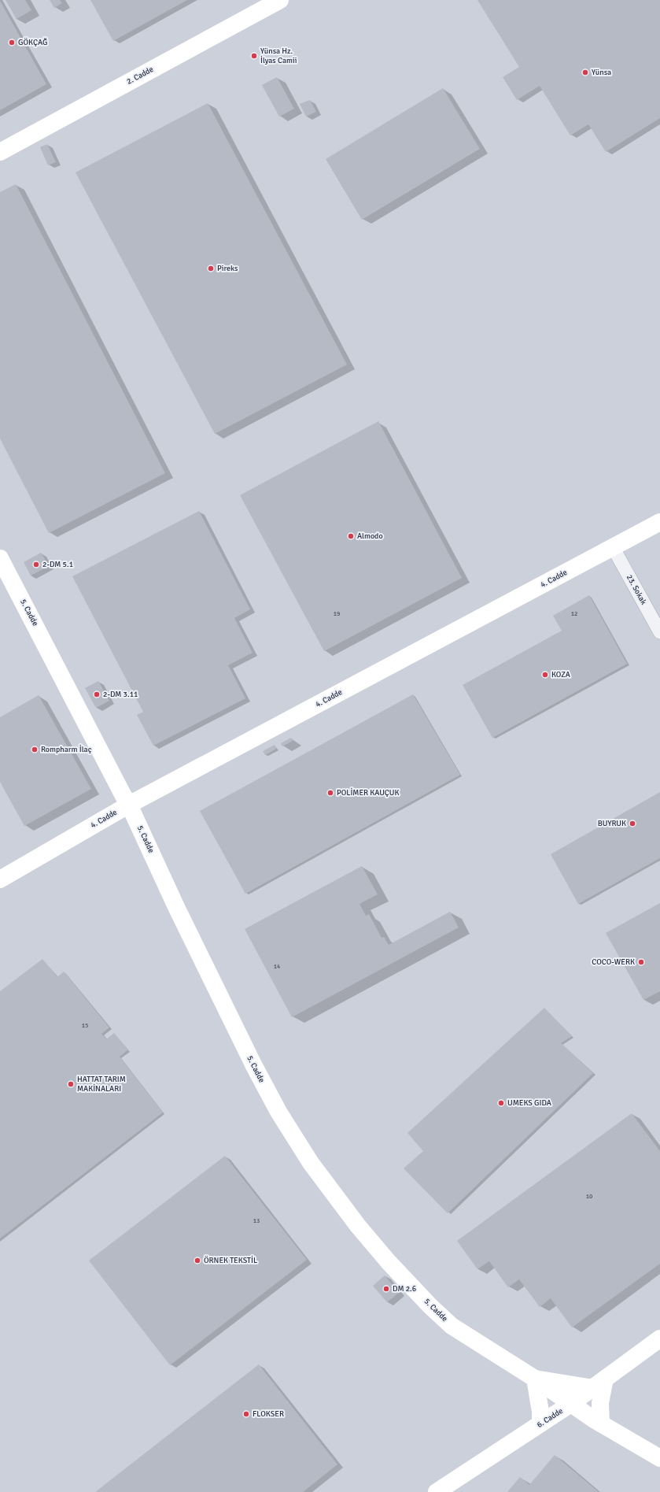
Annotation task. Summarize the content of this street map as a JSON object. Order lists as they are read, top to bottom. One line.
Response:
{"streets":{"street":["2. Cadde","4. Cadde","23. Sokak","5. Cadde","6. Cadde"]},"crossings":[["4. Cadde","23. Sokak"],["4. Cadde","5. Cadde"],["5. Cadde","6. Cadde"]],"places":["GÖKÇAĞ","Yünsa Hz. İlyas Camii","Yünsa","Pireks","Almodo","2-DM 5.1","KOZA","2-DM 3.11","Rompharm İlaç","POLİMER KAUÇUK","BUYRUK","COCO-WERK","HATTAT TARIM MAKİNALARI","UMEKS GIDA","ÖRNEK TEKSTİL","DM 2.6","FLOKSER"],"house_numbers":["19","12","14","15","10","13"]}
